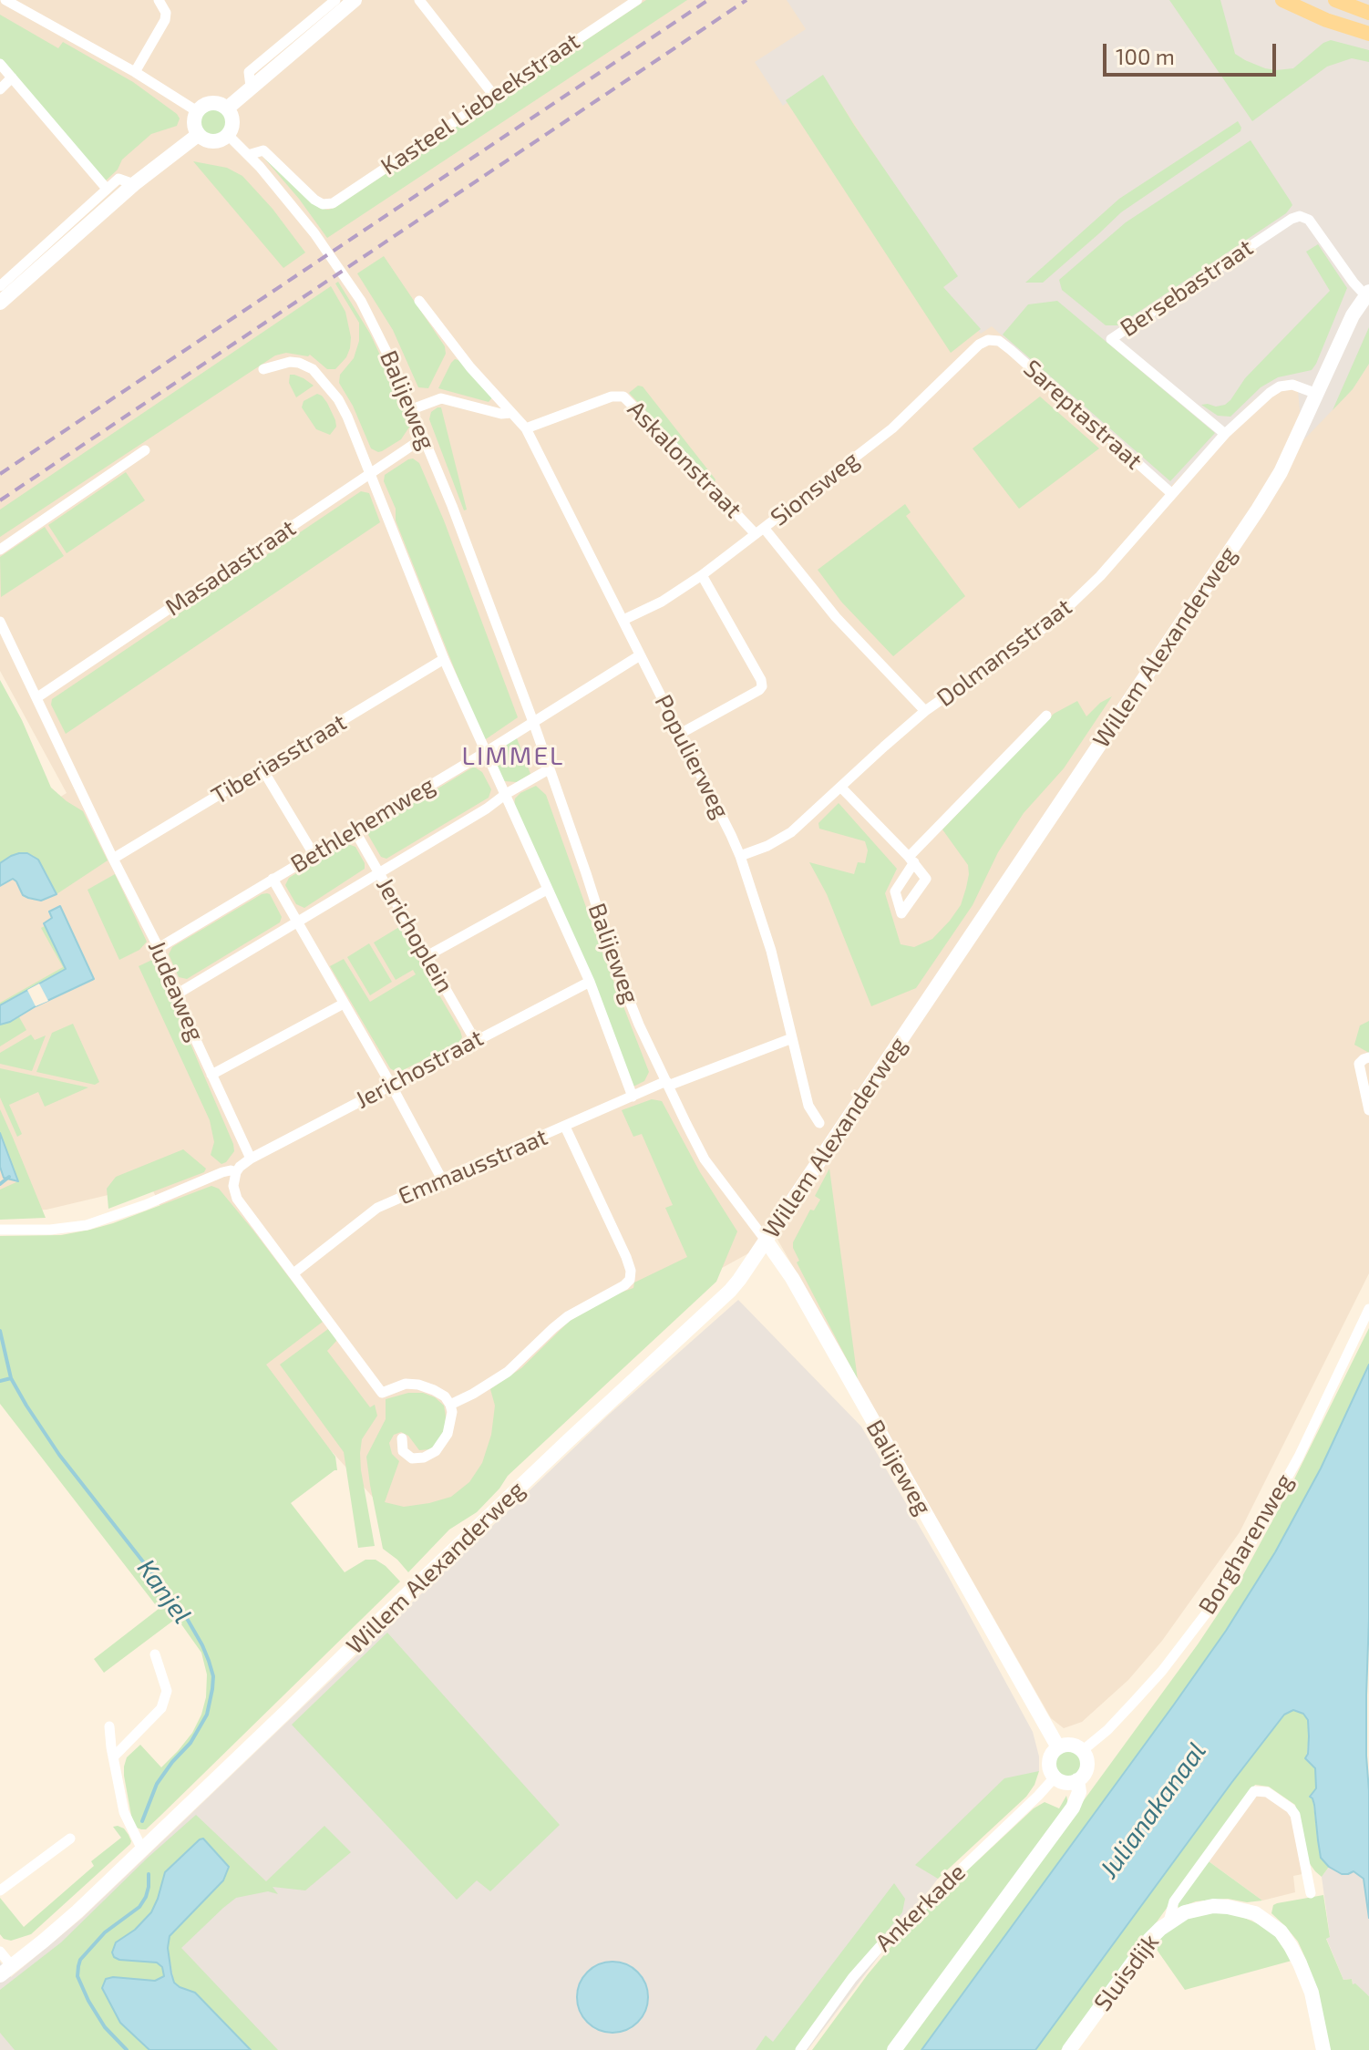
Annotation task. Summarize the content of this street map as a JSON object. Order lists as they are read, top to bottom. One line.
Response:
{"streets":{"street":["Kasteel Liebeekstraat","Bersebastraat","Balijeweg","Sareptastraat","Askalonstraat","Sionsweg","Masadastraat","Willem Alexanderweg","Dolmansstraat","Populierweg","Tiberiasstraat","Bethlehemweg","Jerichoplein","Judeaweg","Jerichostraat","Emmausstraat","Borgharenweg","Ankerkade","Sluisdijk"]},"crossings":[["Kasteel Liebeekstraat","Balijeweg"],["Bersebastraat","Willem Alexanderweg"],["Bersebastraat","Dolmansstraat"],["Balijeweg","Masadastraat"],["Balijeweg","Willem Alexanderweg"],["Balijeweg","Tiberiasstraat"],["Balijeweg","Bethlehemweg"],["Balijeweg","Jerichostraat"],["Balijeweg","Emmausstraat"],["Balijeweg","Borgharenweg"],["Balijeweg","Ankerkade"],["Sareptastraat","Sionsweg"],["Sareptastraat","Dolmansstraat"],["Askalonstraat","Sionsweg"],["Askalonstraat","Dolmansstraat"],["Askalonstraat","Populierweg"],["Sionsweg","Populierweg"],["Masadastraat","Judeaweg"],["Willem Alexanderweg","Dolmansstraat"],["Dolmansstraat","Populierweg"],["Populierweg","Bethlehemweg"],["Populierweg","Emmausstraat"],["Tiberiasstraat","Judeaweg"],["Bethlehemweg","Jerichoplein"],["Bethlehemweg","Judeaweg"],["Jerichoplein","Jerichostraat"],["Judeaweg","Jerichostraat"],["Borgharenweg","Ankerkade"]],"districts":["LIMMEL"],"water":["Kanjel","Julianakanaal"],"scale_bar":"100 m"}
